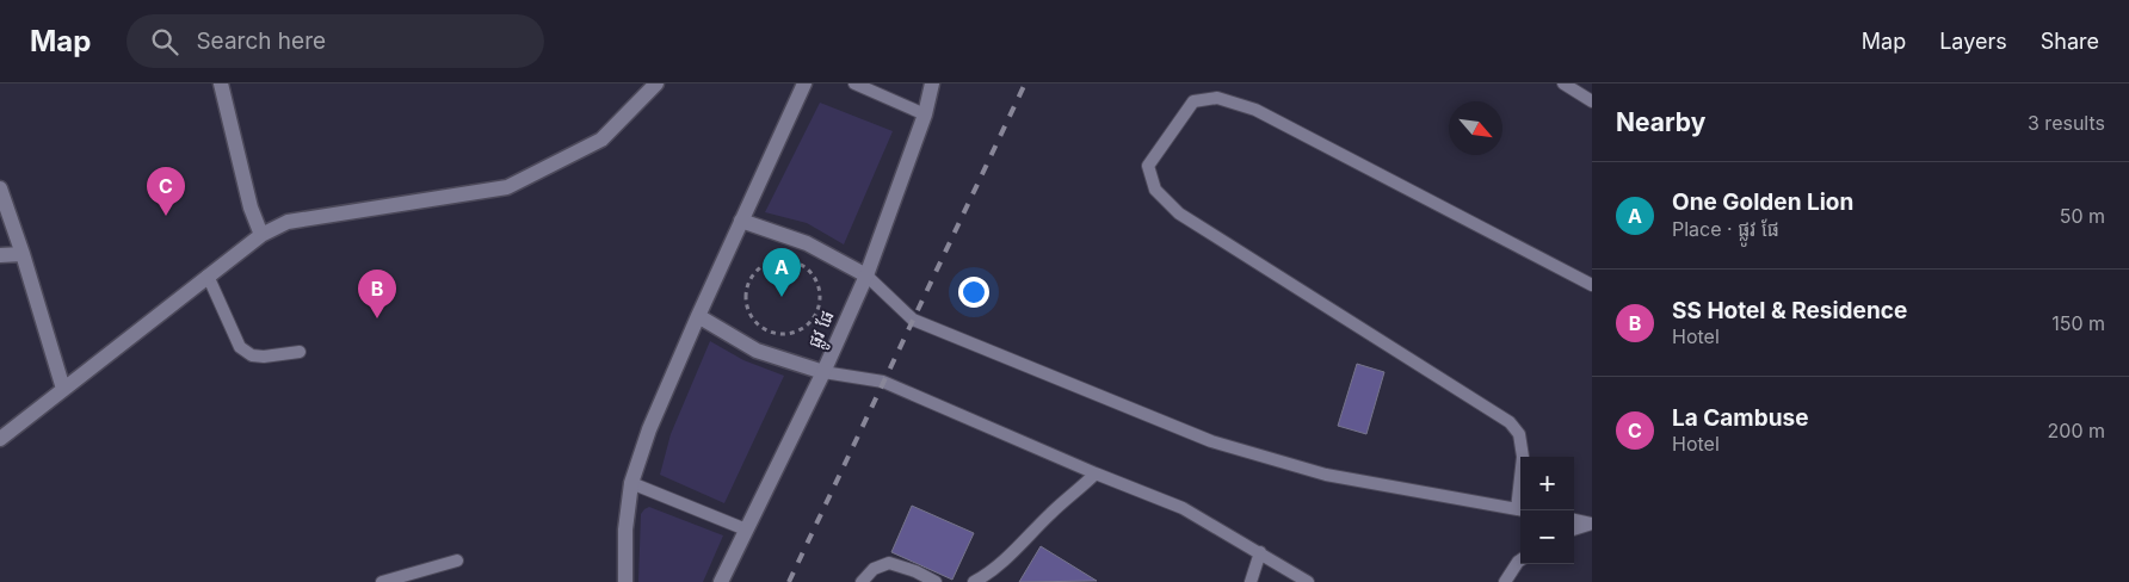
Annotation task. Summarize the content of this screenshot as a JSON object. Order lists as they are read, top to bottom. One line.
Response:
{"streets":{"street":["ផ្លូវ ផែ"]},"north":"bottom right","page":{"header":"Map","search":"Search here","nav":["Map","Layers","Share"],"heading":["Nearby","3 results"],"list":[{"mark":"A","name":"One Golden Lion","note":"Place · ផ្លូវ ផែ","value":"50 m"},{"mark":"B","name":"SS Hotel & Residence","note":"Hotel","value":"150 m"},{"mark":"C","name":"La Cambuse","note":"Hotel","value":"200 m"}],"pins":["C","A","B"],"map_buttons":["+","−"]}}
